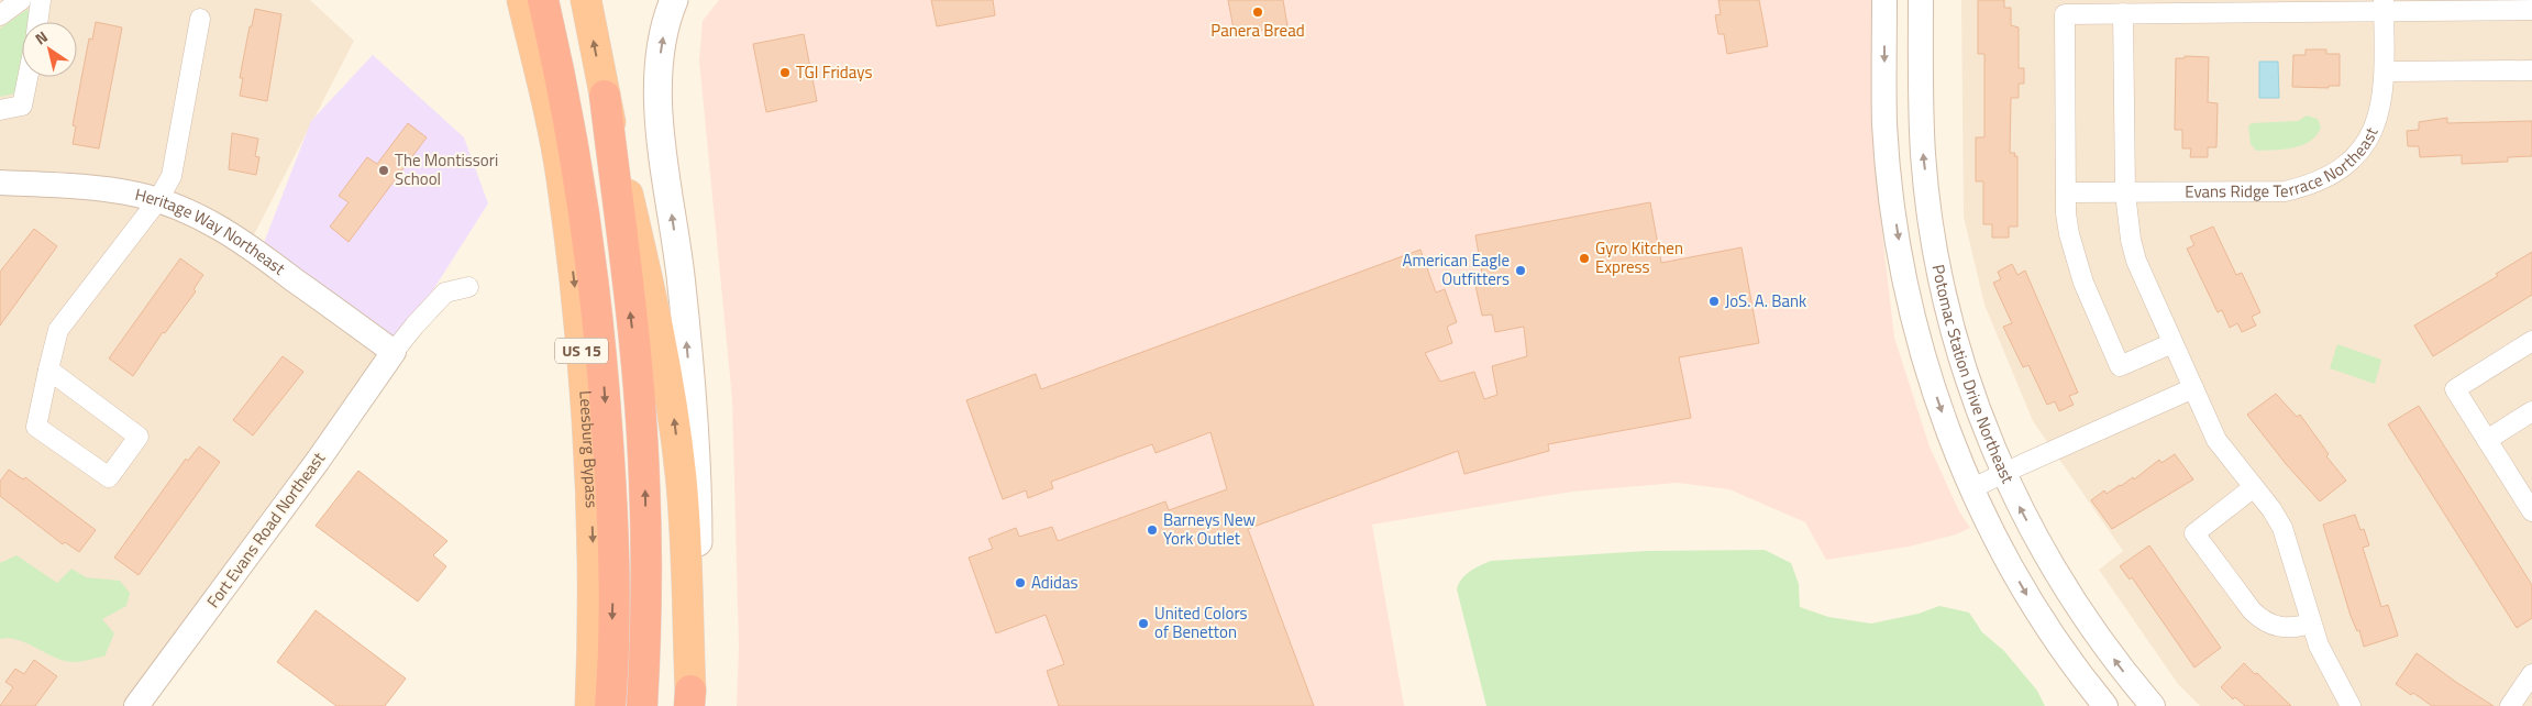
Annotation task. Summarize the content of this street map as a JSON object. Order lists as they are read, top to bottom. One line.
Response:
{"streets":{"highway":["US 15","Leesburg Bypass"],"street":["Evans Ridge Terrace Northeast","Heritage Way Northeast","Potomac Station Drive Northeast","Fort Evans Road Northeast"]},"crossings":[["Heritage Way Northeast","Fort Evans Road Northeast"]],"places":["Panera Bread","TGI Fridays","The Montissori School","Gyro Kitchen Express","American Eagle Outfitters","JoS. A. Bank","Barneys New York Outlet","Adidas","United Colors of Benetton"],"north":"top left"}
